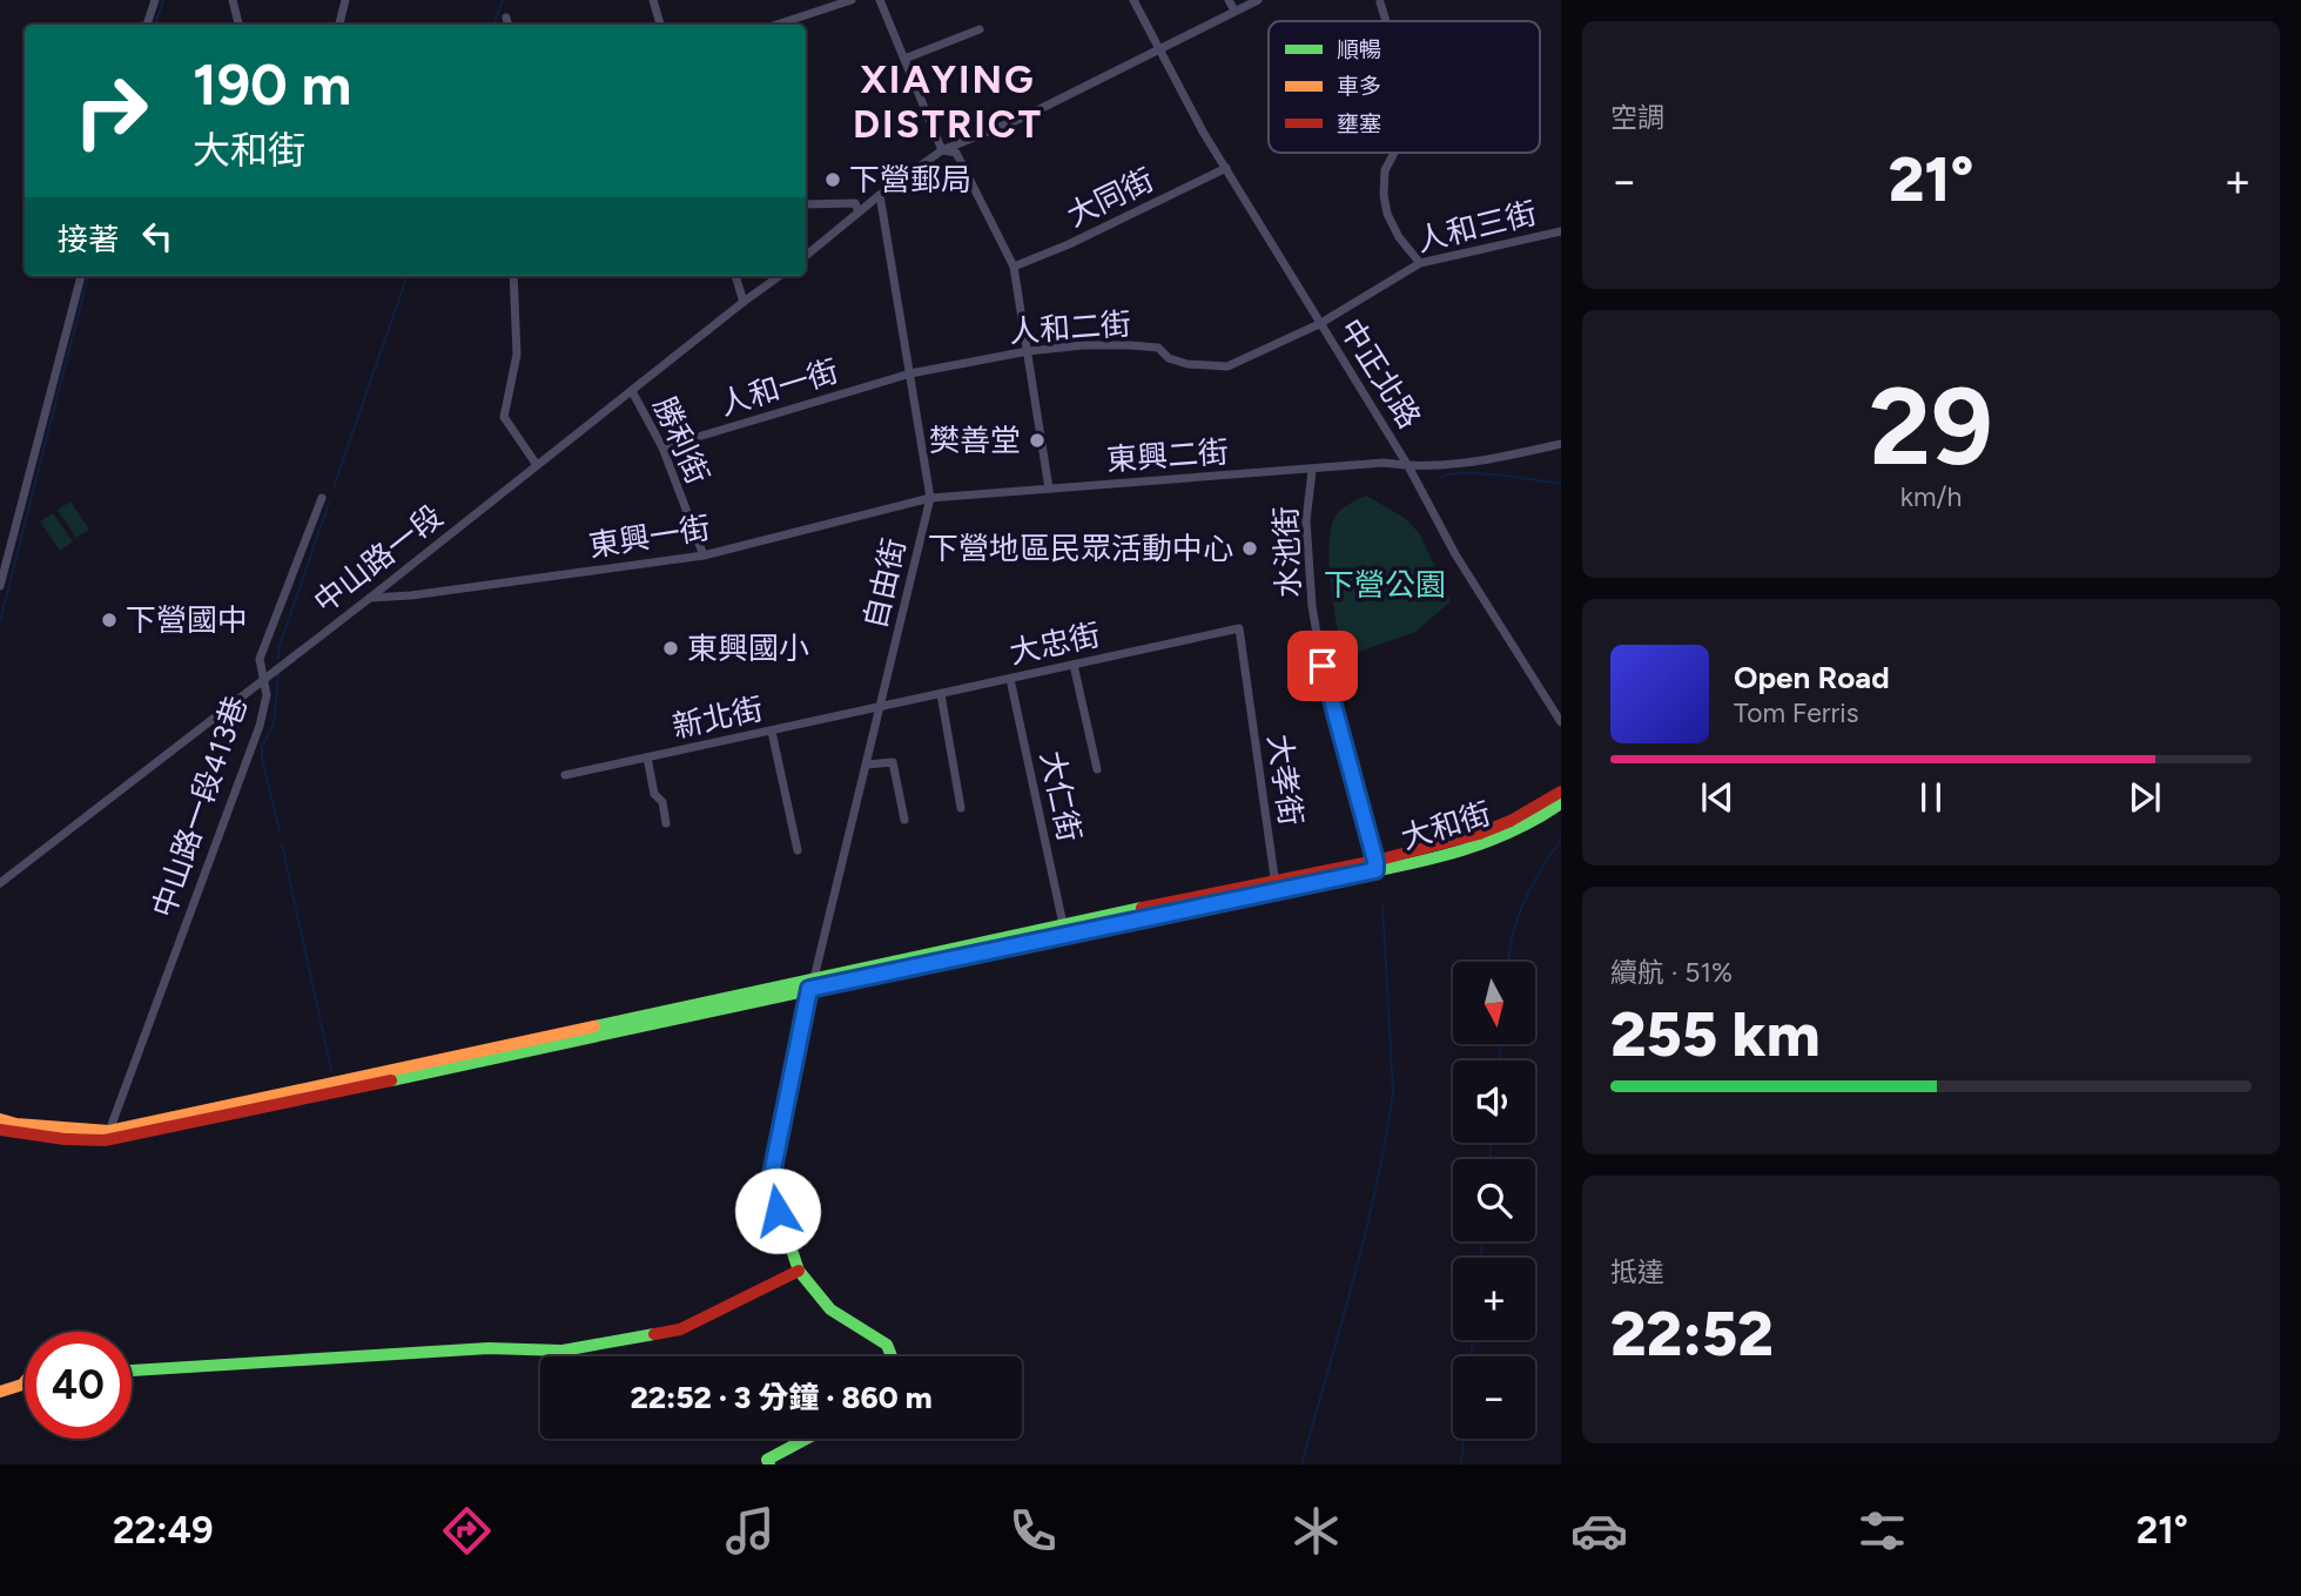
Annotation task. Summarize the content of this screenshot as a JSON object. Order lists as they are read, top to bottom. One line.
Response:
{"streets":{"main road":["大和街"],"street":["大同街","人和三街","人和二街","中正北路","人和一街","勝利街","東興二街","東興一街","水池街","中山路一段","自由街","大忠街","新北街","大孝街","大仁街","中山路一段413巷"]},"crossings":[["大同街","中正北路"],["人和三街","人和二街"],["人和三街","中正北路"],["人和二街","中正北路"],["人和二街","人和一街"],["人和二街","自由街"],["中正北路","東興二街"],["人和一街","勝利街"],["人和一街","自由街"],["勝利街","東興一街"],["勝利街","中山路一段"],["東興二街","東興一街"],["東興二街","水池街"],["東興二街","自由街"],["東興一街","中山路一段"],["東興一街","自由街"],["水池街","大和街"],["中山路一段","中山路一段413巷"],["自由街","大忠街"],["自由街","新北街"],["自由街","大和街"],["大忠街","新北街"],["大忠街","大孝街"],["大忠街","大仁街"],["大孝街","大和街"],["大仁街","大和街"]],"districts":["XIAYING DISTRICT"],"parks":["下營公園"],"places":["下營郵局","樊善堂","下營地區民眾活動中心","下營國中","東興國小"],"legend":["順暢","車多","壅塞"],"north":"bottom","page":{"tile":["空調",["29","km/h"],["續航 · 51%","255 km"],["抵達","22:52"]],"turn":["190 m","大和街"],"heat":["−","21°","+"],"then":"接著","song":["Open Road","Tom Ferris"],"map_buttons":["+","−"],"limit":"40","trip":"22:52 · 3 分鐘 · 860 m","tabs":["22:49","21°"]}}
